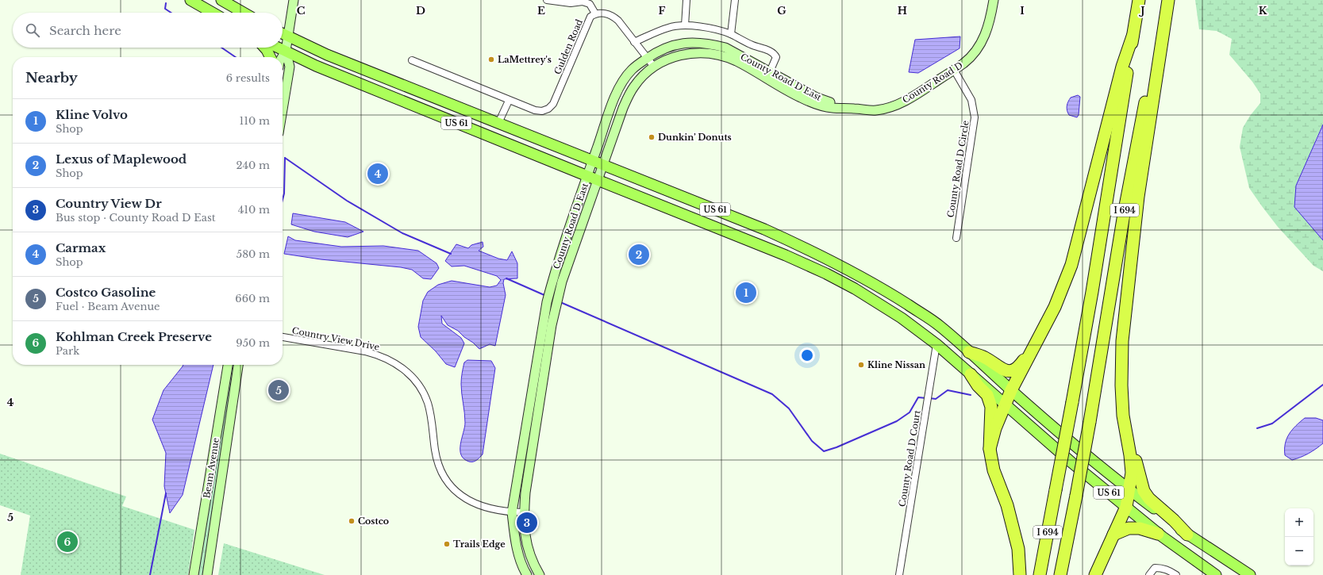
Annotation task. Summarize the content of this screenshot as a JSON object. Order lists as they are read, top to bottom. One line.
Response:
{"streets":{"highway":["I 694"],"main road":["US 61"],"street":["Gulden Road","County Road D East","County Road D","County Road D Circle","Country View Drive","County Road D Court","Beam Avenue"]},"crossings":[["County Road D East","County Road D"],["County Road D East","US 61"],["County Road D East","Country View Drive"],["County Road D","County Road D Circle"],["US 61","County Road D Court"]],"places":["LaMettrey's","Dunkin’ Donuts","Kline Nissan","Costco","Trails Edge"],"page":{"search":"Search here","heading":["Nearby","6 results"],"list":[{"mark":"1","name":"Kline Volvo","note":"Shop","value":"110 m"},{"mark":"2","name":"Lexus of Maplewood","note":"Shop","value":"240 m"},{"mark":"3","name":"Country View Dr","note":"Bus stop · County Road D East","value":"410 m"},{"mark":"4","name":"Carmax","note":"Shop","value":"580 m"},{"mark":"5","name":"Costco Gasoline","note":"Fuel · Beam Avenue","value":"660 m"},{"mark":"6","name":"Kohlman Creek Preserve","note":"Park","value":"950 m"}],"pins":["4","2","1","5","3","6"],"map_buttons":["+","−"]},"grid":{"columns":["C","D","E","F","G","H","I","J","K"],"rows":["4","5"]}}
